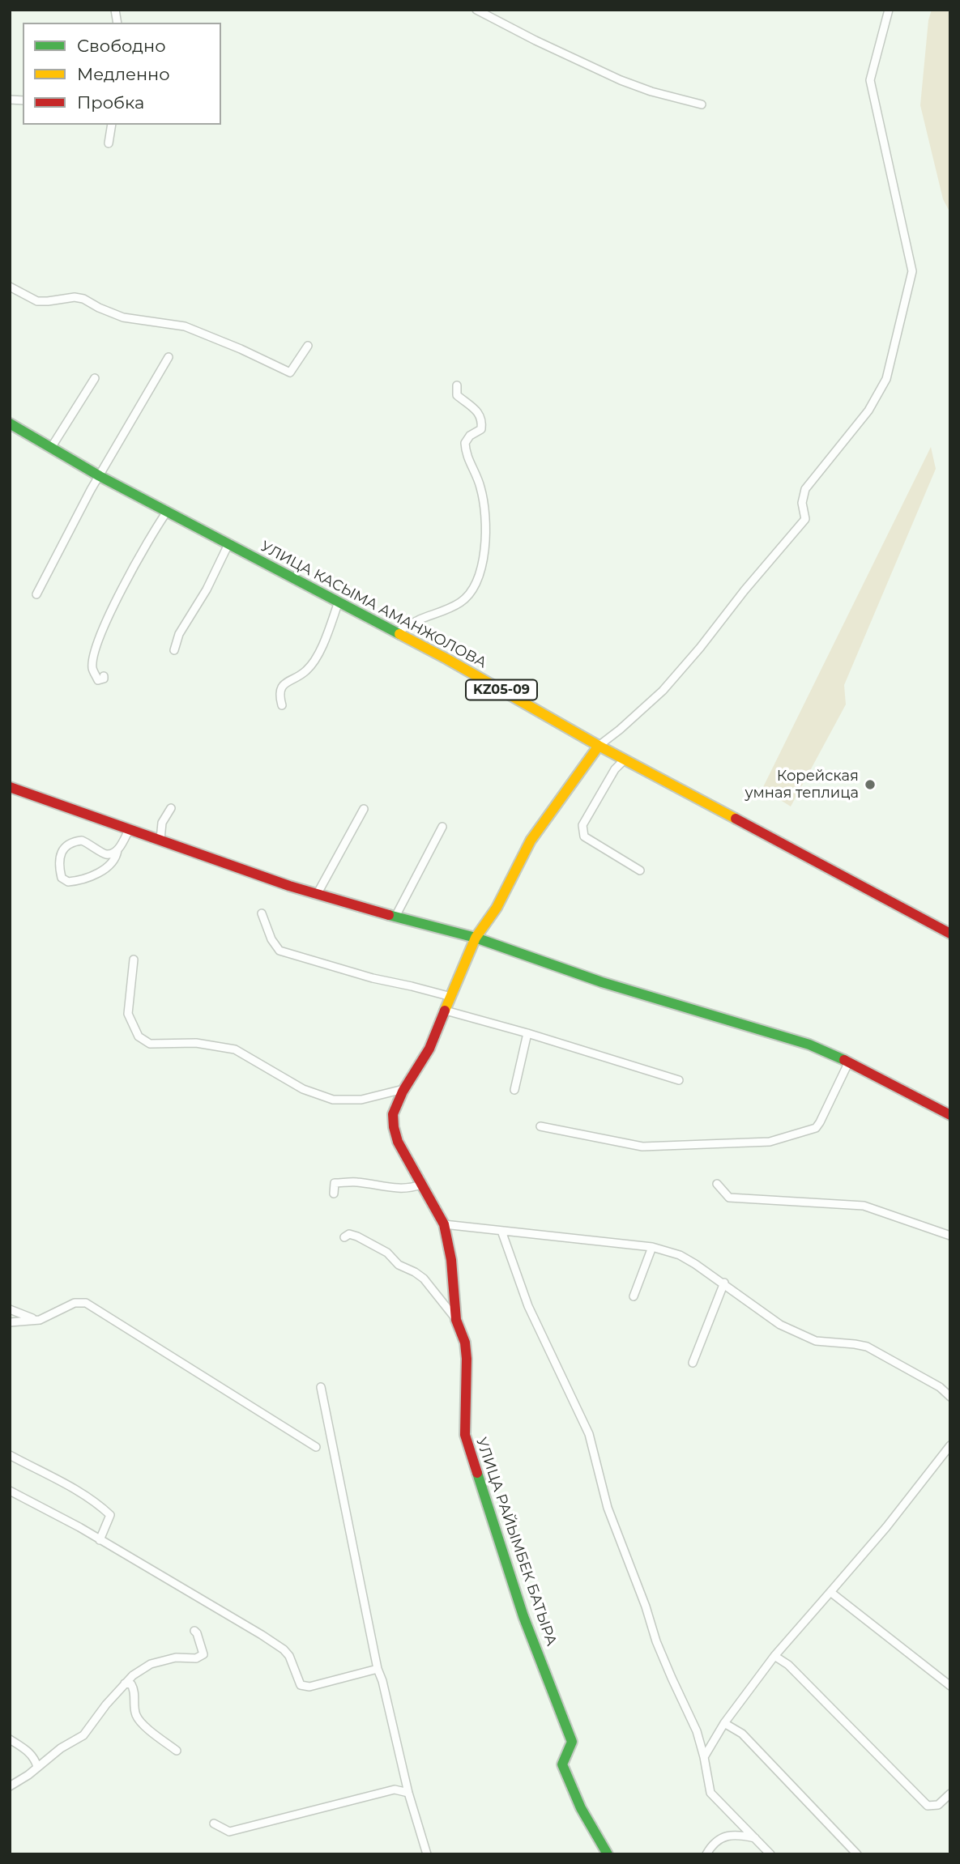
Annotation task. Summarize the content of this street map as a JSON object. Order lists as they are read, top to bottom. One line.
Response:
{"streets":{"street":["УЛИЦА КАСЫМА АМАНЖОЛОВА","KZ05-09","УЛИЦА РАЙЫМБЕК БАТЫРА"]},"crossings":[["УЛИЦА КАСЫМА АМАНЖОЛОВА","KZ05-09"],["УЛИЦА КАСЫМА АМАНЖОЛОВА","УЛИЦА РАЙЫМБЕК БАТЫРА"]],"places":["Корейская умная теплица"],"legend":["Свободно","Медленно","Пробка"]}
